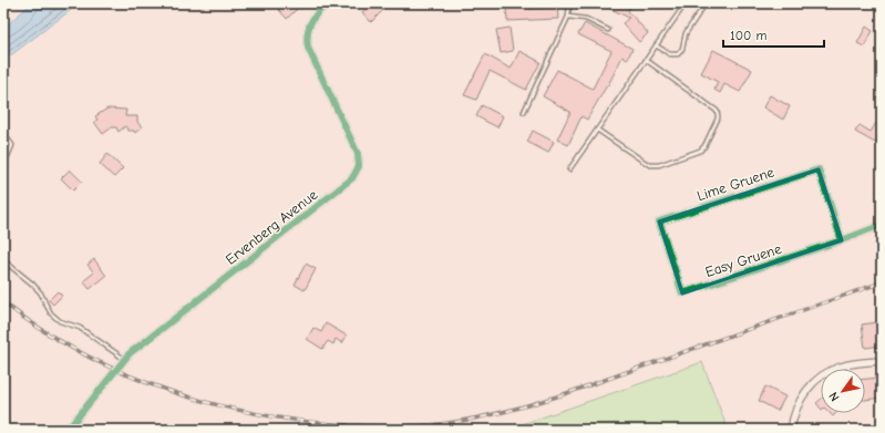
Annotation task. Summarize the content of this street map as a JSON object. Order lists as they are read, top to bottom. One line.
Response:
{"streets":{"street":["Lime Gruene","Ervenberg Avenue","Easy Gruene"]},"crossings":[["Lime Gruene","Easy Gruene"]],"scale_bar":"100 m","north":"bottom left"}
